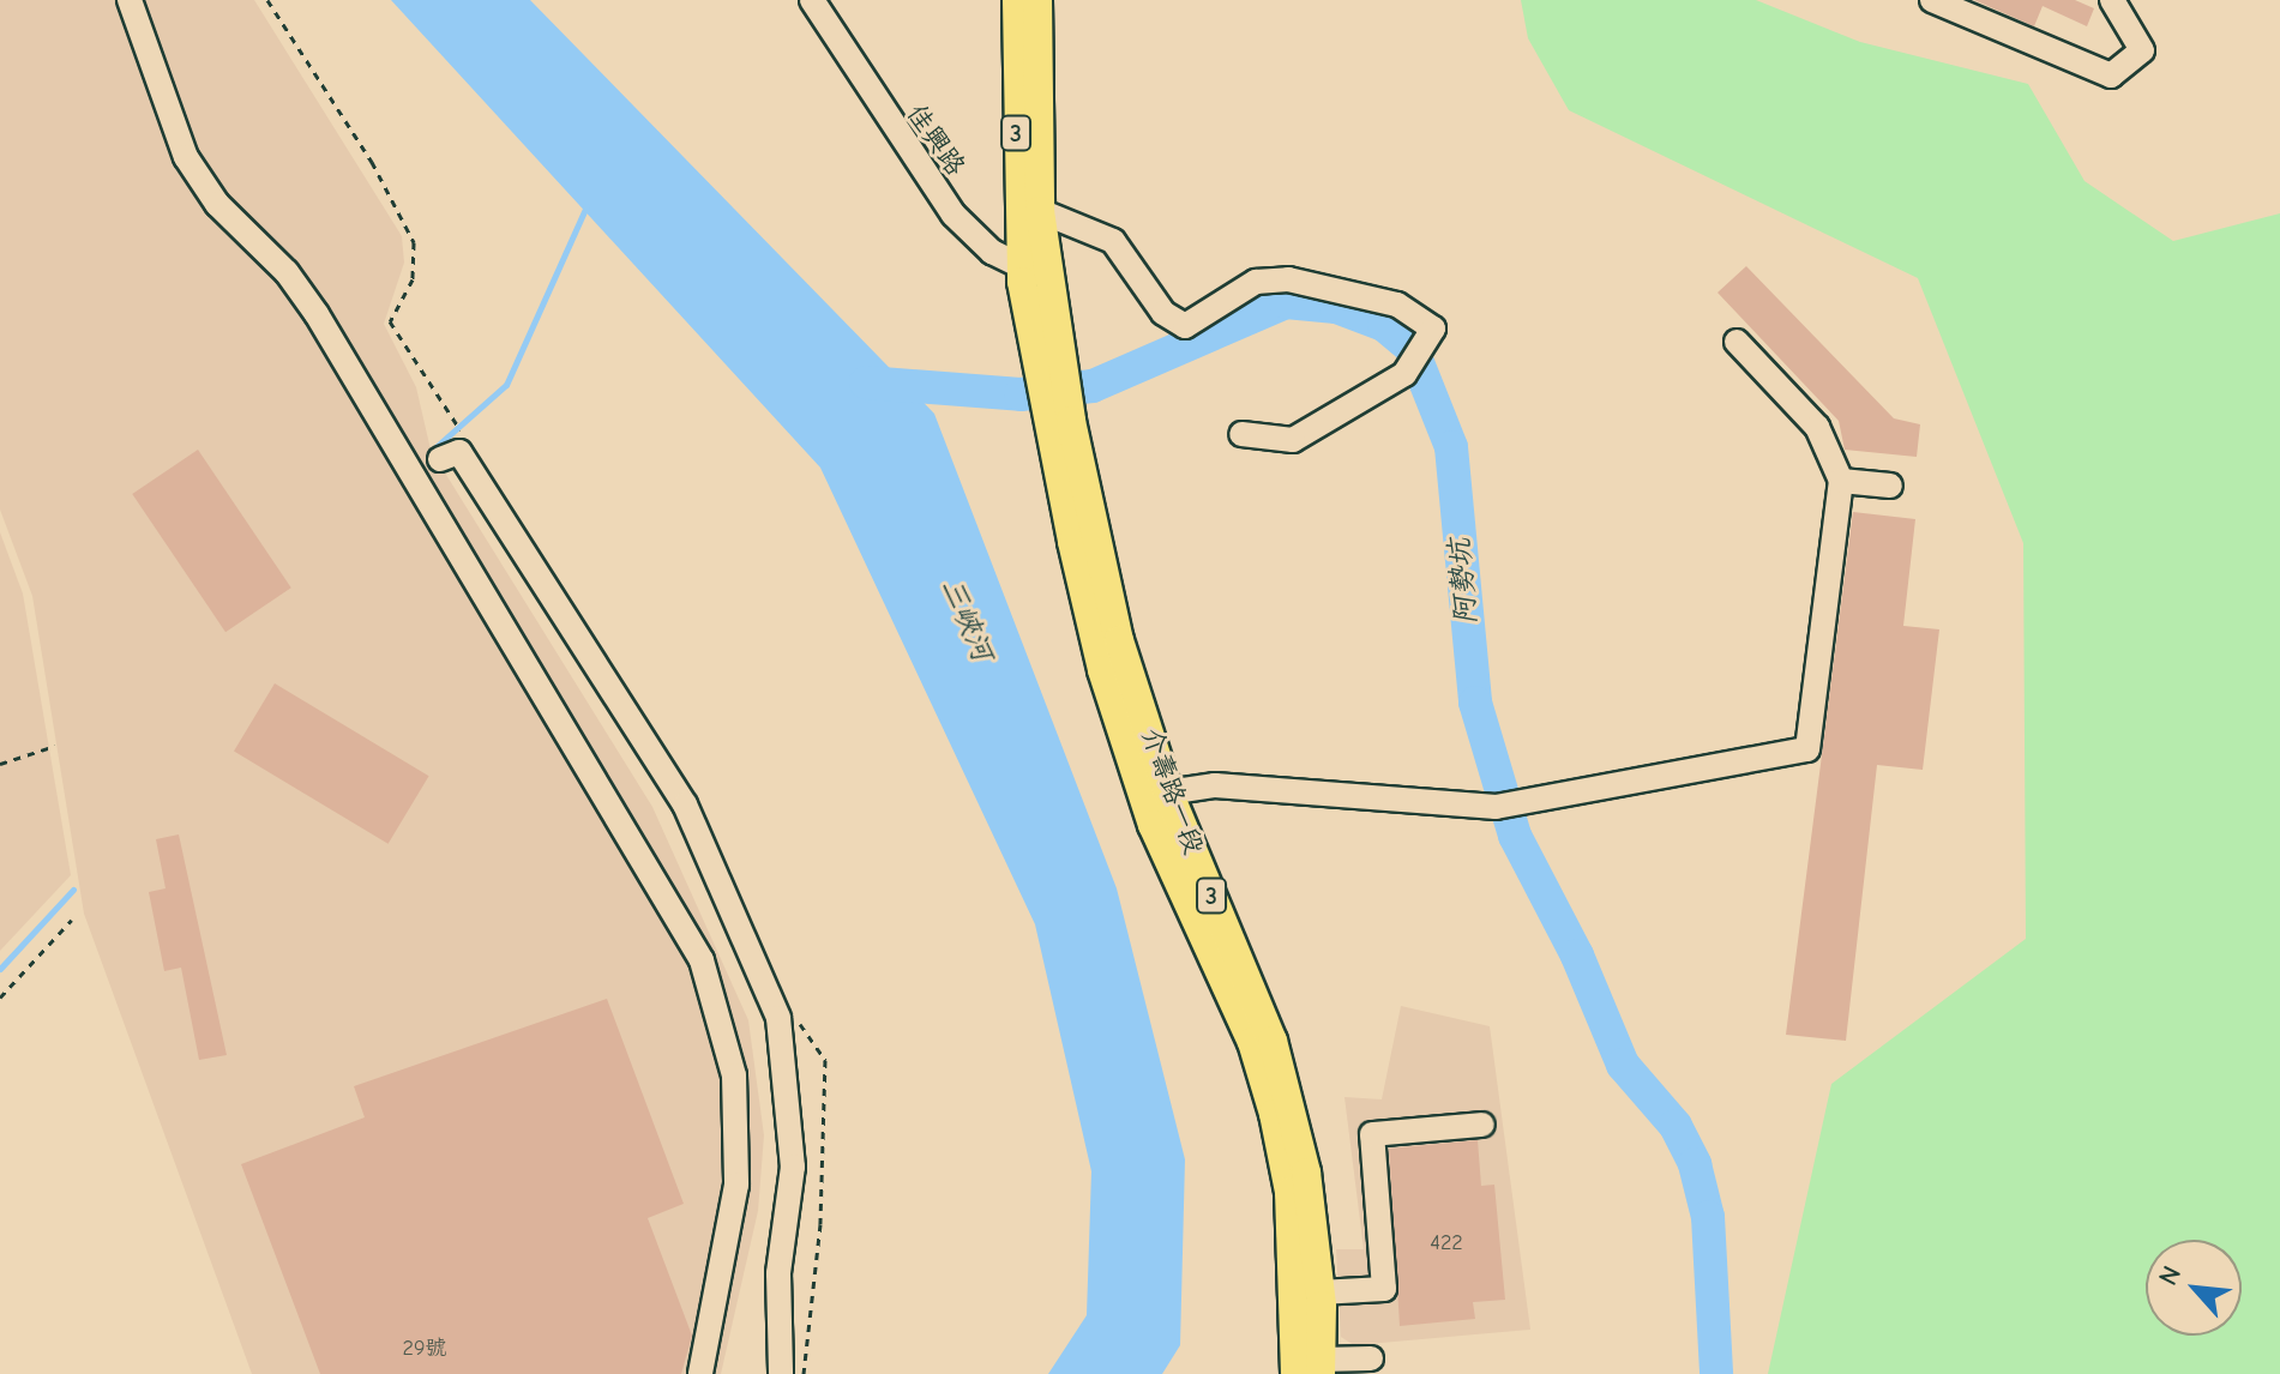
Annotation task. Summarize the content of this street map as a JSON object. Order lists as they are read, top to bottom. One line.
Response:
{"streets":{"main road":["3","介壽路一段"],"street":["佳興路"]},"crossings":[["3","佳興路"],["3","介壽路一段"],["佳興路","介壽路一段"]],"water":["阿勢坑","三峽河"],"house_numbers":["422","29號"],"north":"top left"}
